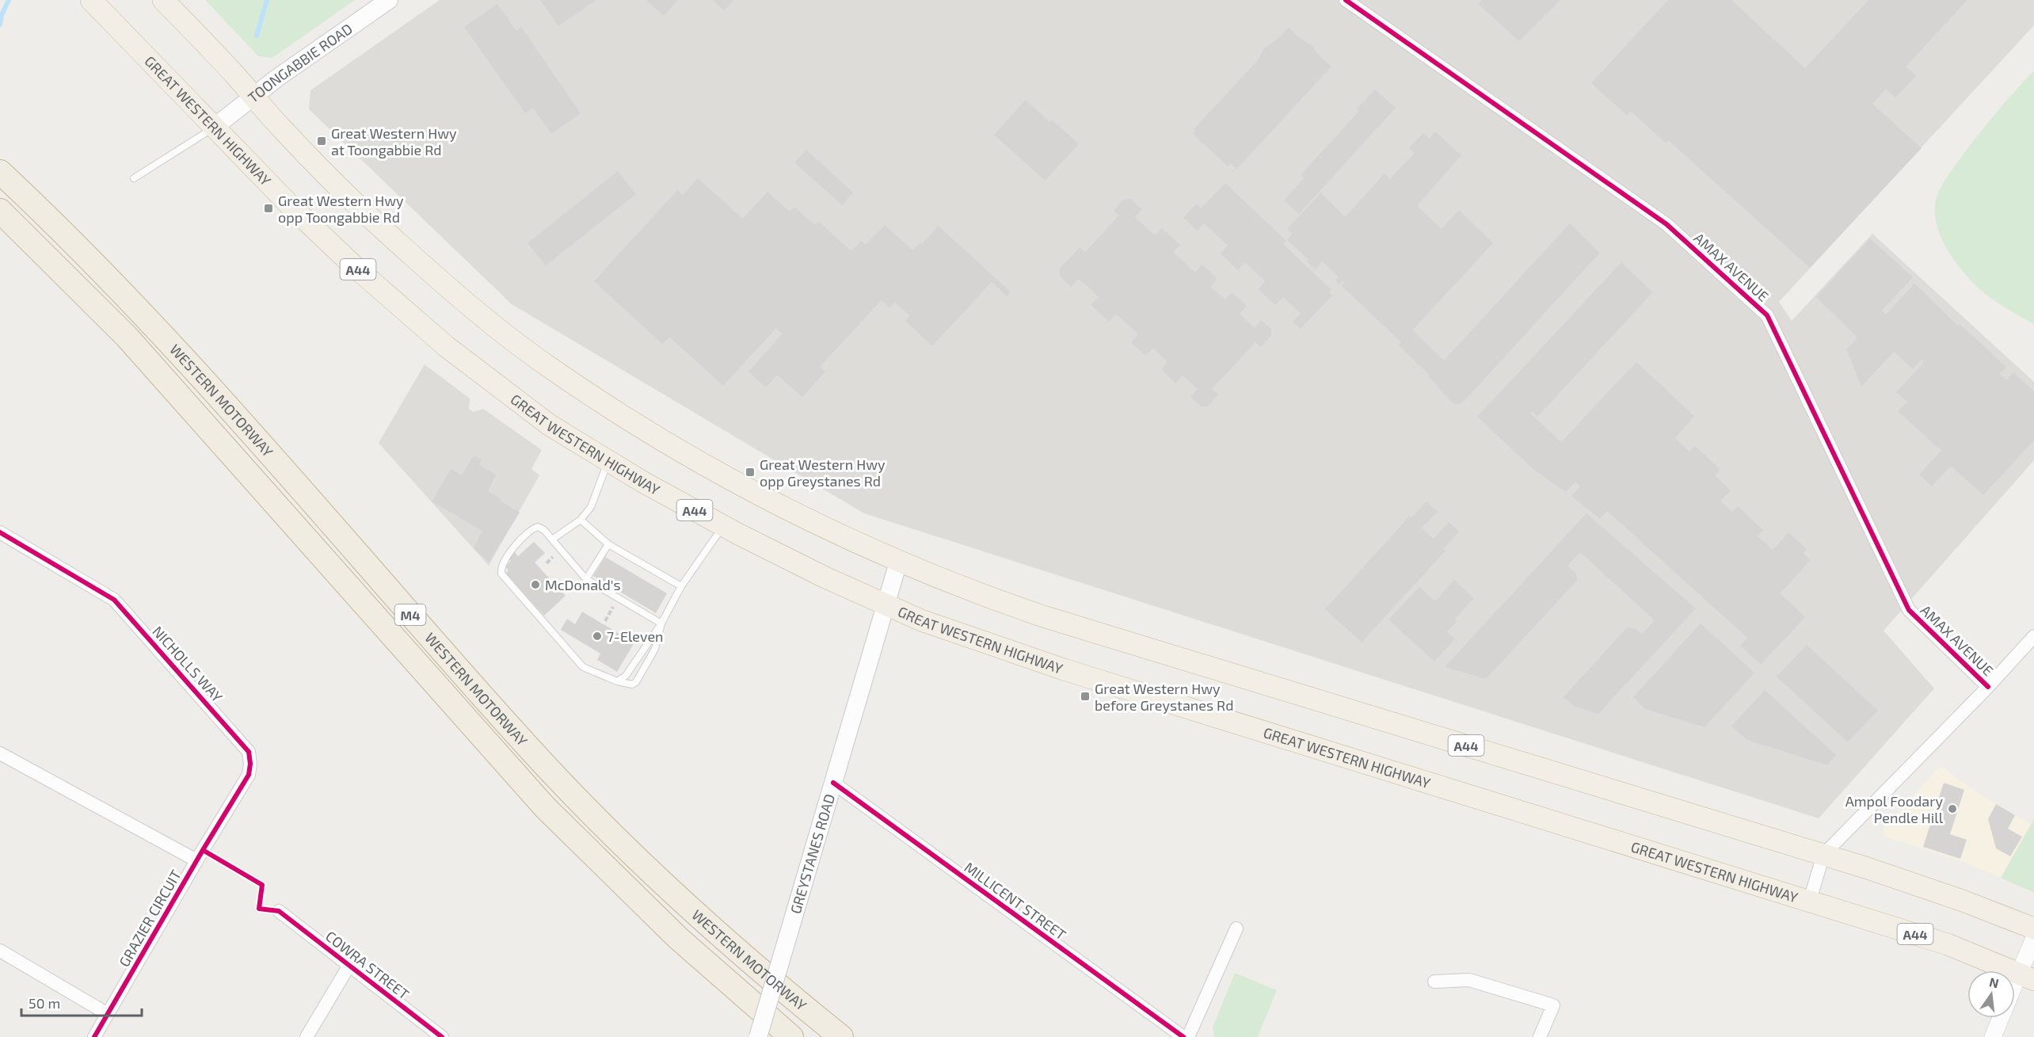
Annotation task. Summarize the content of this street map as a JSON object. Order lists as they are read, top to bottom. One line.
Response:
{"streets":{"highway":["GREAT WESTERN HIGHWAY","A44","WESTERN MOTORWAY","M4"],"main road":["TOONGABBIE ROAD","GREYSTANES ROAD"],"street":["AMAX AVENUE","NICHOLLS WAY","MILLICENT STREET","GRAZIER CIRCUIT","COWRA STREET"]},"crossings":[["TOONGABBIE ROAD","GREAT WESTERN HIGHWAY"],["TOONGABBIE ROAD","A44"],["GREAT WESTERN HIGHWAY","GREYSTANES ROAD"],["A44","GREYSTANES ROAD"],["NICHOLLS WAY","GRAZIER CIRCUIT"],["GREYSTANES ROAD","MILLICENT STREET"]],"places":{"transit":["Great Western Hwy at Toongabbie Rd","Great Western Hwy opp Toongabbie Rd","Great Western Hwy opp Greystanes Rd","Great Western Hwy before Greystanes Rd"],"other":["McDonald's","7-Eleven","Ampol Foodary Pendle Hill"]},"scale_bar":"50 m","north":"top"}
